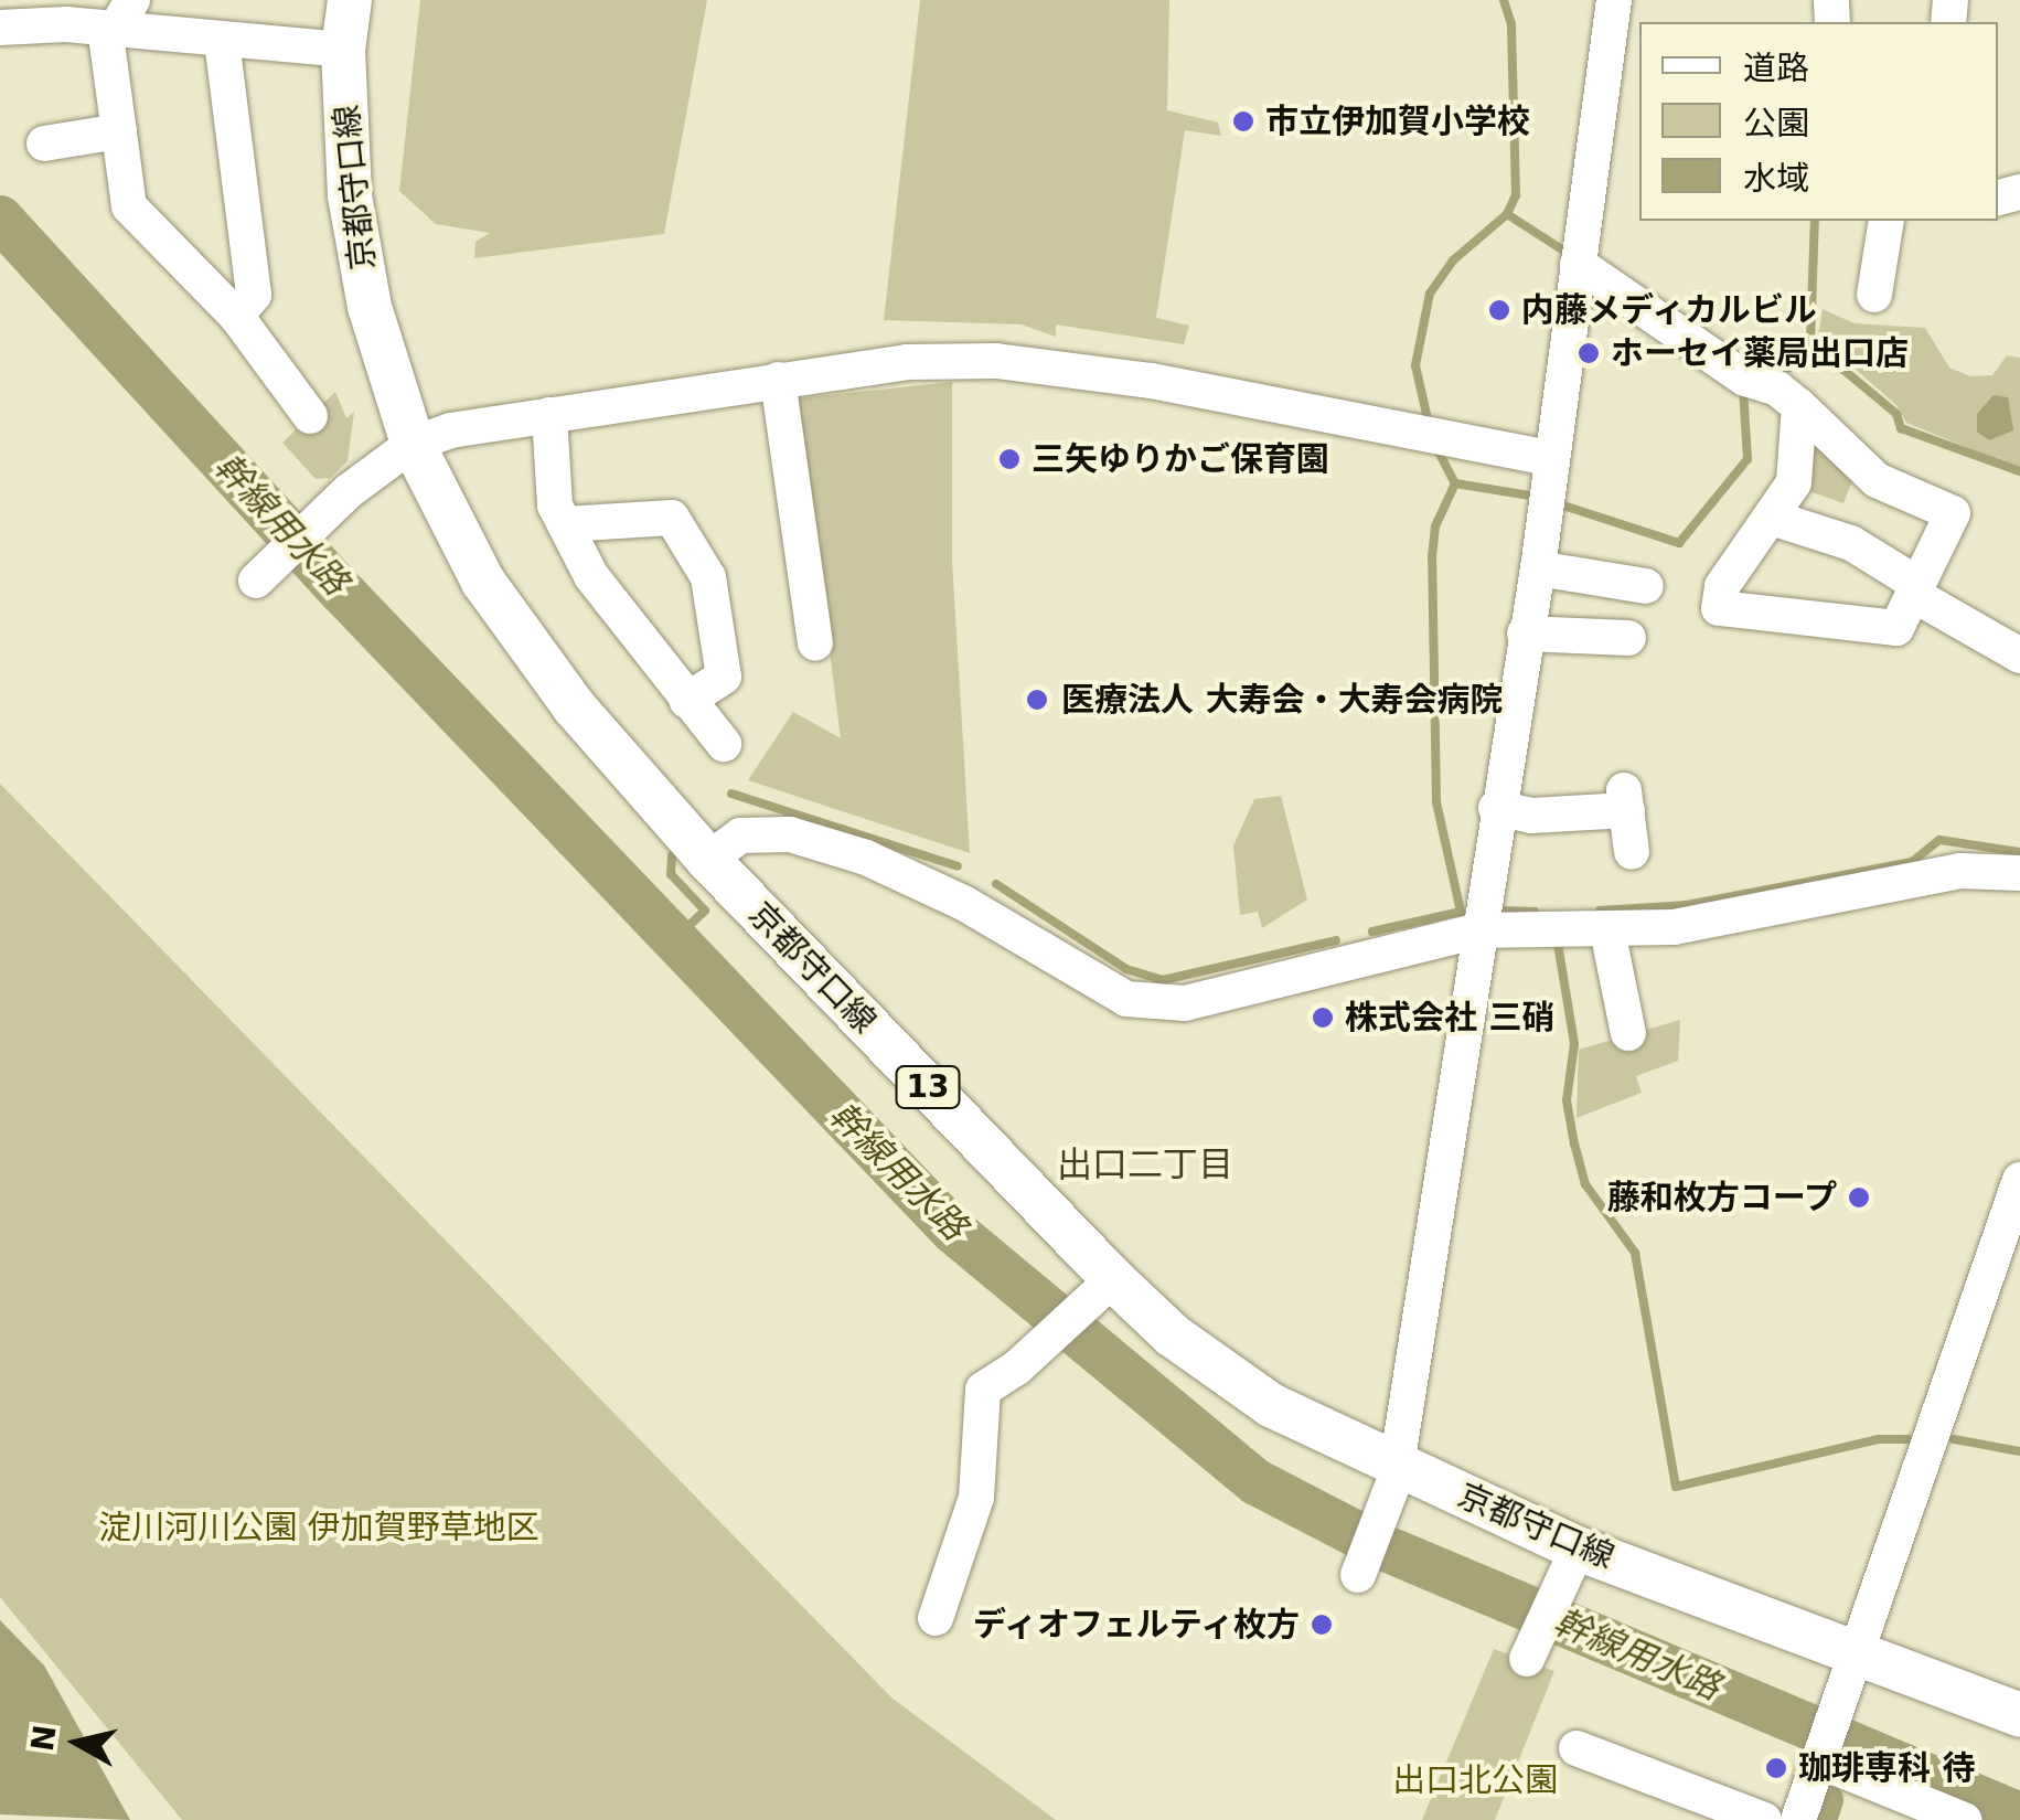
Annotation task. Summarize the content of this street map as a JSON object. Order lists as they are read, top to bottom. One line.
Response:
{"streets":{"main road":["京都守口線","13"]},"districts":["出口二丁目"],"water":["幹線用水路"],"parks":["淀川河川公園 伊加賀野草地区","出口北公園"],"places":["市立伊加賀小学校","内藤メディカルビル","ホーセイ薬局出口店","三矢ゆりかご保育園","医療法人 大寿会・大寿会病院","株式会社 三硝","藤和枚方コープ","ディオフェルティ枚方","珈琲専科 待"],"legend":["道路","公園","水域"],"north":"left"}
